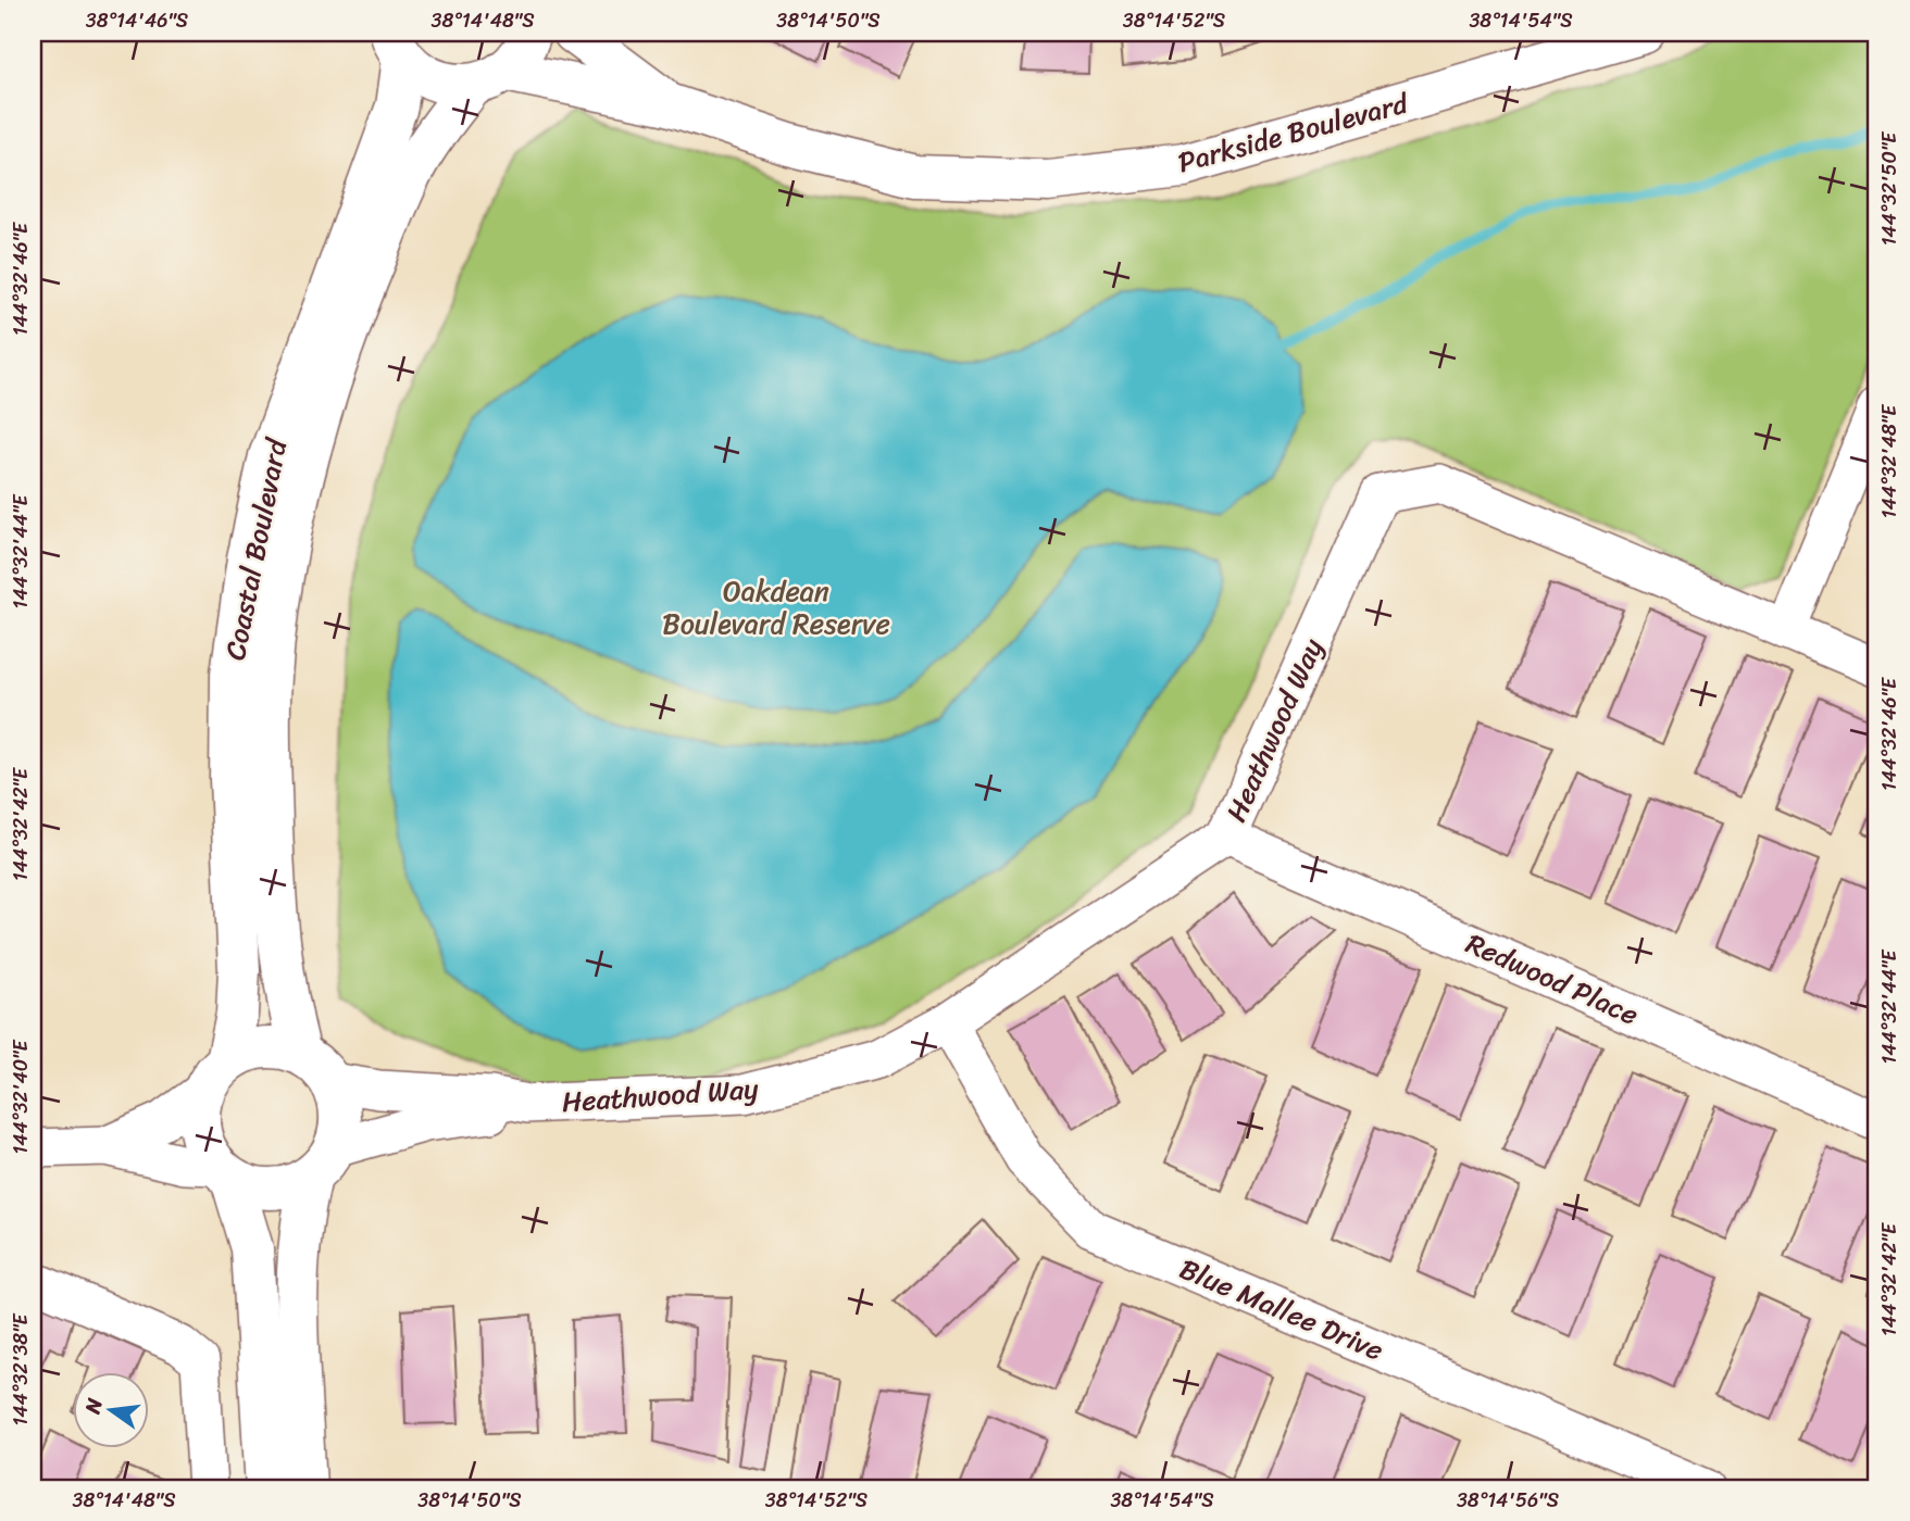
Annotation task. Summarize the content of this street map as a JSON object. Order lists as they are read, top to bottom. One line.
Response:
{"streets":{"street":["Parkside Boulevard","Coastal Boulevard","Heathwood Way","Redwood Place","Blue Mallee Drive"]},"crossings":[["Parkside Boulevard","Coastal Boulevard"],["Coastal Boulevard","Heathwood Way"],["Heathwood Way","Redwood Place"],["Heathwood Way","Blue Mallee Drive"]],"parks":["Oakdean Boulevard Reserve"],"north":"left","coordinates":["38°14'46\"S","38°14'48\"S","38°14'50\"S","38°14'52\"S","38°14'54\"S","144°32'50\"E","144°32'46\"E","144°32'48\"E","144°32'44\"E","144°32'42\"E","144°32'40\"E","144°32'38\"E","38°14'56\"S"]}
